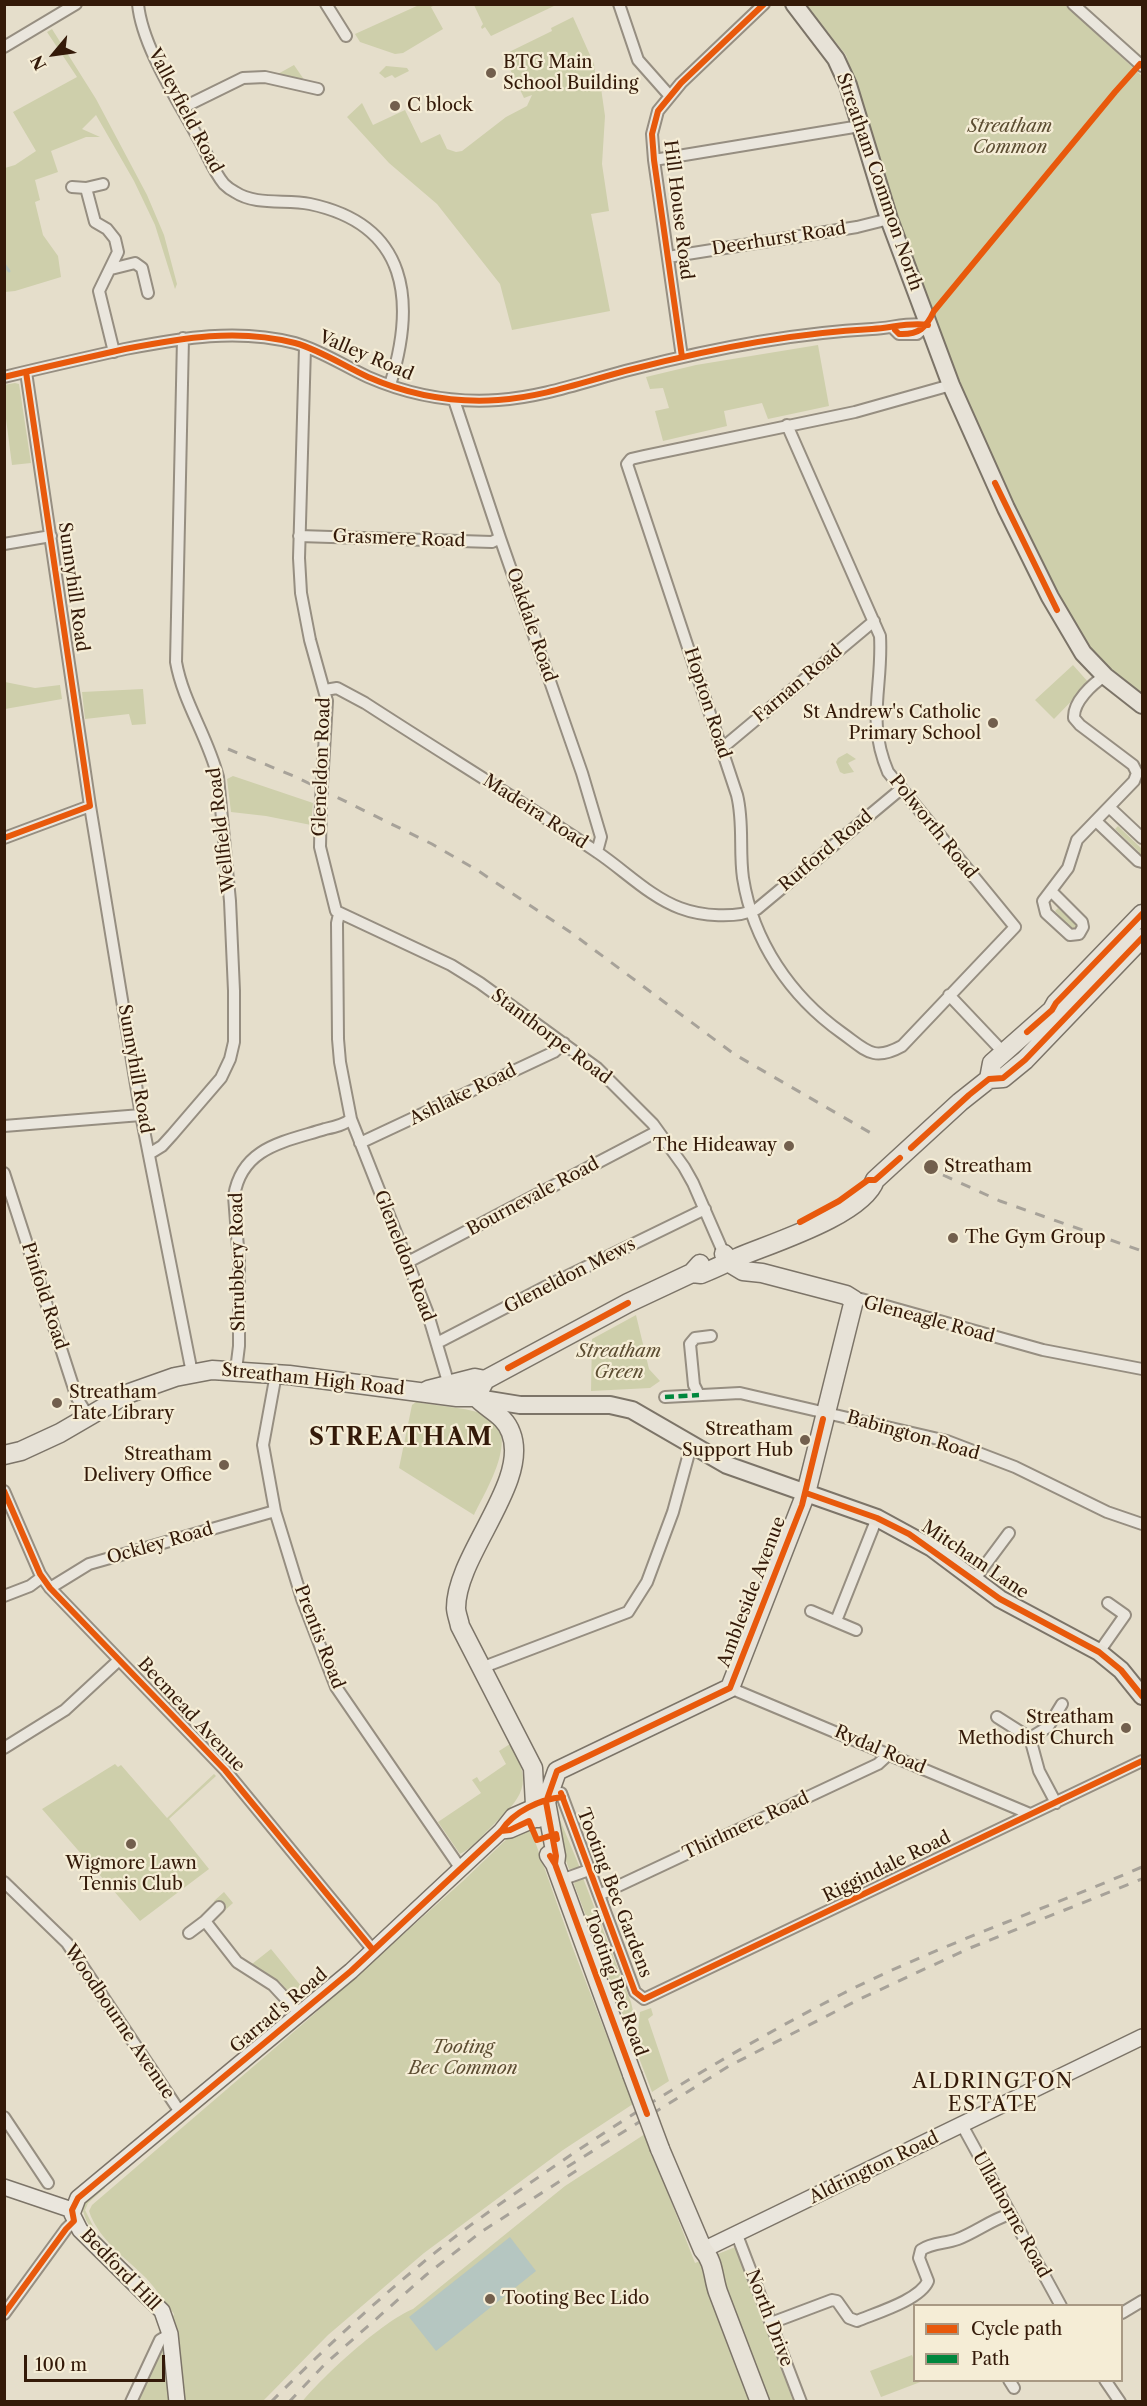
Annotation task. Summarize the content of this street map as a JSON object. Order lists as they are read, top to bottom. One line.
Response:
{"streets":{"highway":["Gleneagle Road","Streatham High Road","Ambleside Avenue","Tooting Bec Gardens","Tooting Bec Road"],"main road":["Streatham Common North","Mitcham Lane","Garrad's Road","Aldrington Road","Bedford Hill"],"street":["Valleyfield Road","Hill House Road","Deerhurst Road","Valley Road","Grasmere Road","Sunnyhill Road","Oakdale Road","Farnan Road","Hopton Road","Gleneldon Road","Madeira Road","Polworth Road","Wellfield Road","Rutford Road","Stanthorpe Road","Ashlake Road","Bournevale Road","Shrubbery Road","Gleneldon Mews","Pinfold Road","Babington Road","Ockley Road","Prentis Road","Becmead Avenue","Rydal Road","Thirlmere Road","Riggindale Road","Woodbourne Avenue","Ullathorne Road","North Drive"]},"crossings":[["Valleyfield Road","Valley Road"],["Streatham Common North","Deerhurst Road"],["Streatham Common North","Valley Road"],["Streatham Common North","Hopton Road"],["Hill House Road","Deerhurst Road"],["Hill House Road","Valley Road"],["Valley Road","Sunnyhill Road"],["Valley Road","Oakdale Road"],["Valley Road","Gleneldon Road"],["Valley Road","Wellfield Road"],["Grasmere Road","Oakdale Road"],["Grasmere Road","Gleneldon Road"],["Sunnyhill Road","Wellfield Road"],["Sunnyhill Road","Streatham High Road"],["Oakdale Road","Madeira Road"],["Farnan Road","Hopton Road"],["Farnan Road","Polworth Road"],["Hopton Road","Madeira Road"],["Hopton Road","Polworth Road"],["Hopton Road","Rutford Road"],["Gleneldon Road","Madeira Road"],["Gleneldon Road","Stanthorpe Road"],["Gleneldon Road","Ashlake Road"],["Gleneldon Road","Bournevale Road"],["Gleneldon Road","Shrubbery Road"],["Gleneldon Road","Gleneldon Mews"],["Gleneldon Road","Streatham High Road"],["Madeira Road","Rutford Road"],["Polworth Road","Rutford Road"],["Stanthorpe Road","Ashlake Road"],["Stanthorpe Road","Bournevale Road"],["Stanthorpe Road","Gleneldon Mews"],["Stanthorpe Road","Gleneagle Road"],["Stanthorpe Road","Streatham High Road"],["Shrubbery Road","Streatham High Road"],["Pinfold Road","Streatham High Road"],["Gleneagle Road","Streatham High Road"],["Gleneagle Road","Ambleside Avenue"],["Streatham High Road","Mitcham Lane"],["Streatham High Road","Prentis Road"],["Babington Road","Ambleside Avenue"],["Ockley Road","Prentis Road"],["Ockley Road","Becmead Avenue"],["Mitcham Lane","Ambleside Avenue"],["Ambleside Avenue","Rydal Road"],["Ambleside Avenue","Tooting Bec Gardens"],["Ambleside Avenue","Tooting Bec Road"],["Ambleside Avenue","Garrad's Road"],["Prentis Road","Garrad's Road"],["Becmead Avenue","Garrad's Road"],["Rydal Road","Thirlmere Road"],["Rydal Road","Riggindale Road"],["Thirlmere Road","Tooting Bec Gardens"],["Riggindale Road","Tooting Bec Gardens"],["Tooting Bec Gardens","Tooting Bec Road"],["Tooting Bec Gardens","Garrad's Road"],["Tooting Bec Road","Garrad's Road"],["Tooting Bec Road","Aldrington Road"],["Garrad's Road","Woodbourne Avenue"],["Garrad's Road","Bedford Hill"],["Aldrington Road","Ullathorne Road"],["Aldrington Road","North Drive"]],"districts":["STREATHAM","ALDRINGTON ESTATE"],"parks":["Streatham Common","Streatham Green","Tooting Bec Common"],"places":["BTG Main School Building","C block","St Andrew's Catholic Primary School","The Hideaway","Streatham","The Gym Group","Streatham Tate Library","Streatham Support Hub","Streatham Delivery Office","Streatham Methodist Church","Wigmore Lawn Tennis Club","Tooting Bec Lido"],"legend":["Cycle path","Path"],"scale_bar":"100 m","north":"bottom left"}
